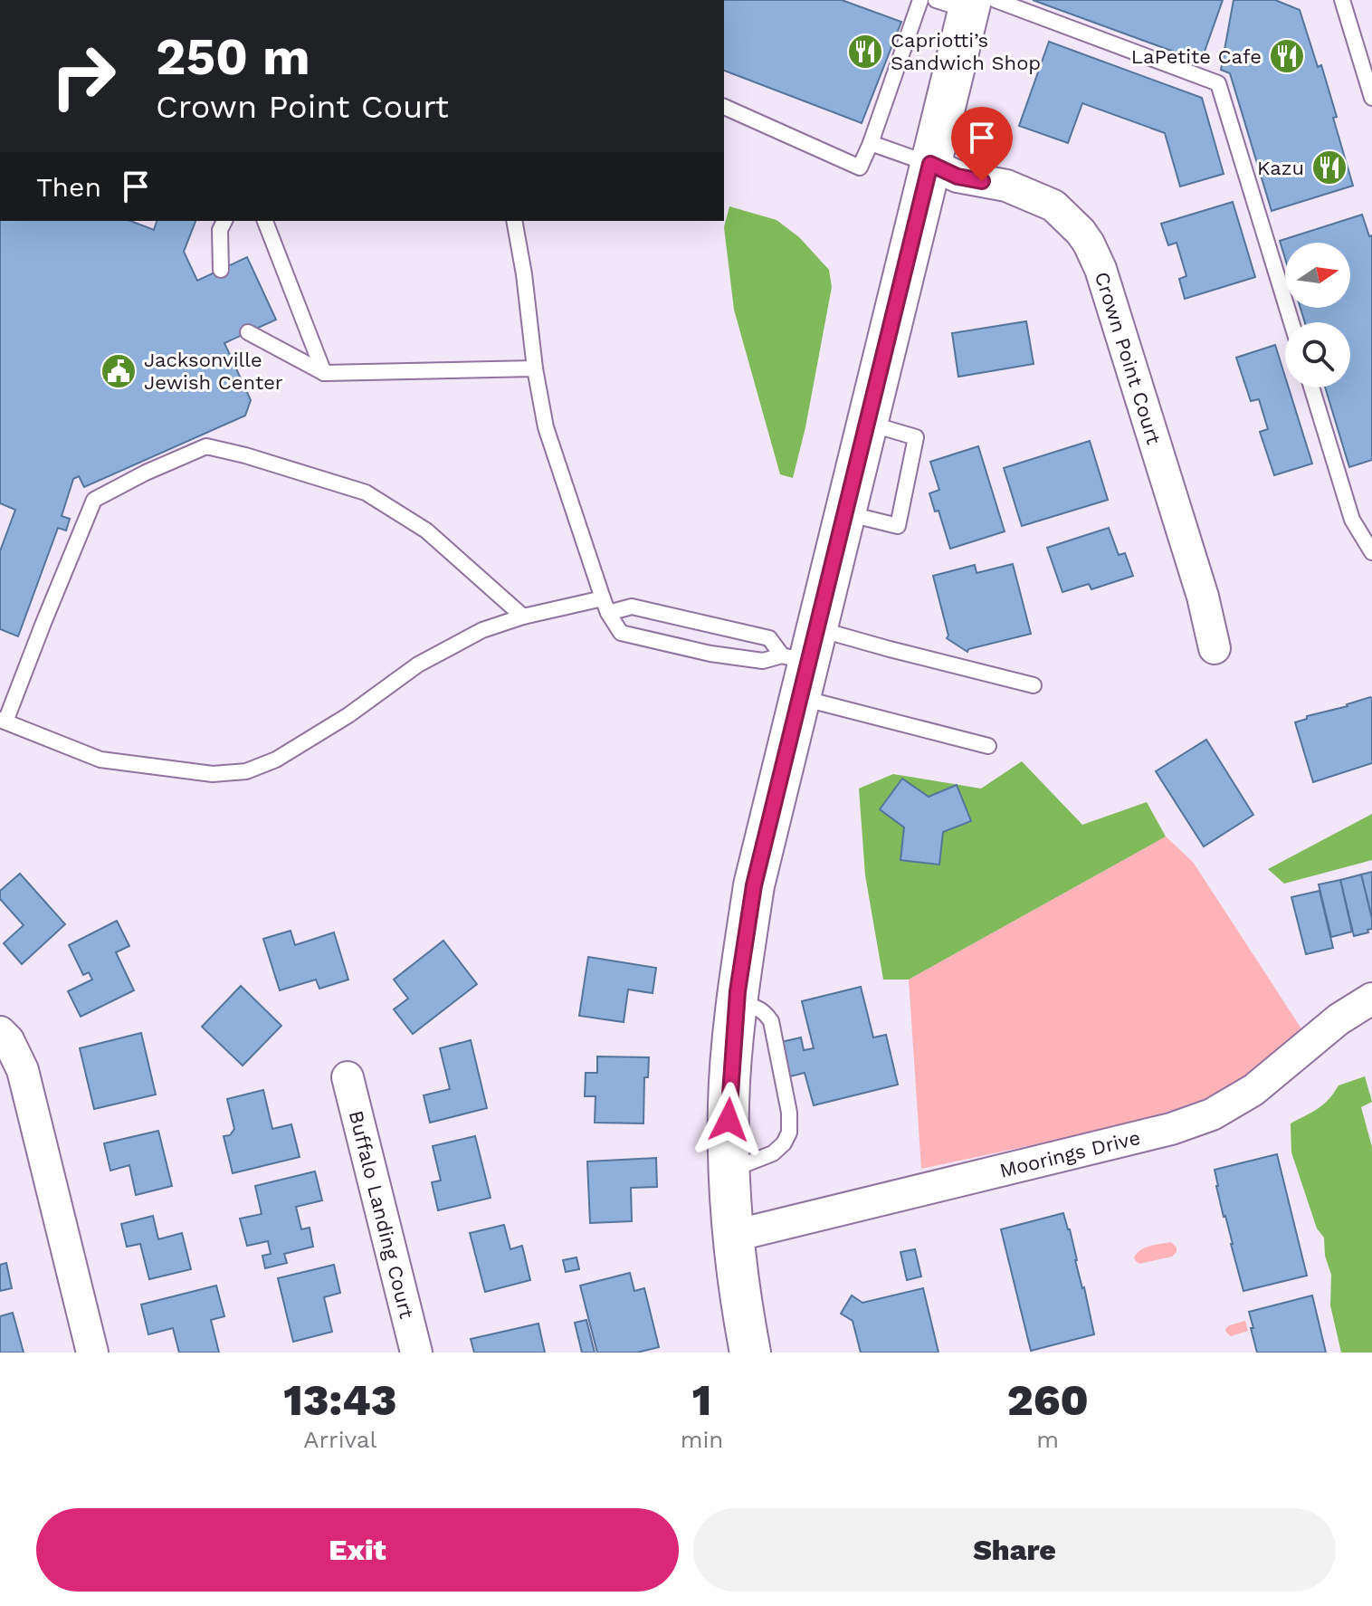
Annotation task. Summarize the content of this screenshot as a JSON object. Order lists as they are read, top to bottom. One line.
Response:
{"streets":{"street":["Crown Point Court","Moorings Drive","Buffalo Landing Court"]},"places":{"restaurant":["Capriotti’s Sandwich Shop","LaPetite Cafe","Kazu"],"public building":["Jacksonville Jewish Center"]},"north":"right","page":{"turn":["250 m","Crown Point Court"],"then":"Then","eta":["13:43","Arrival","1","min","260","m"],"buttons":["Exit","Share"]}}
